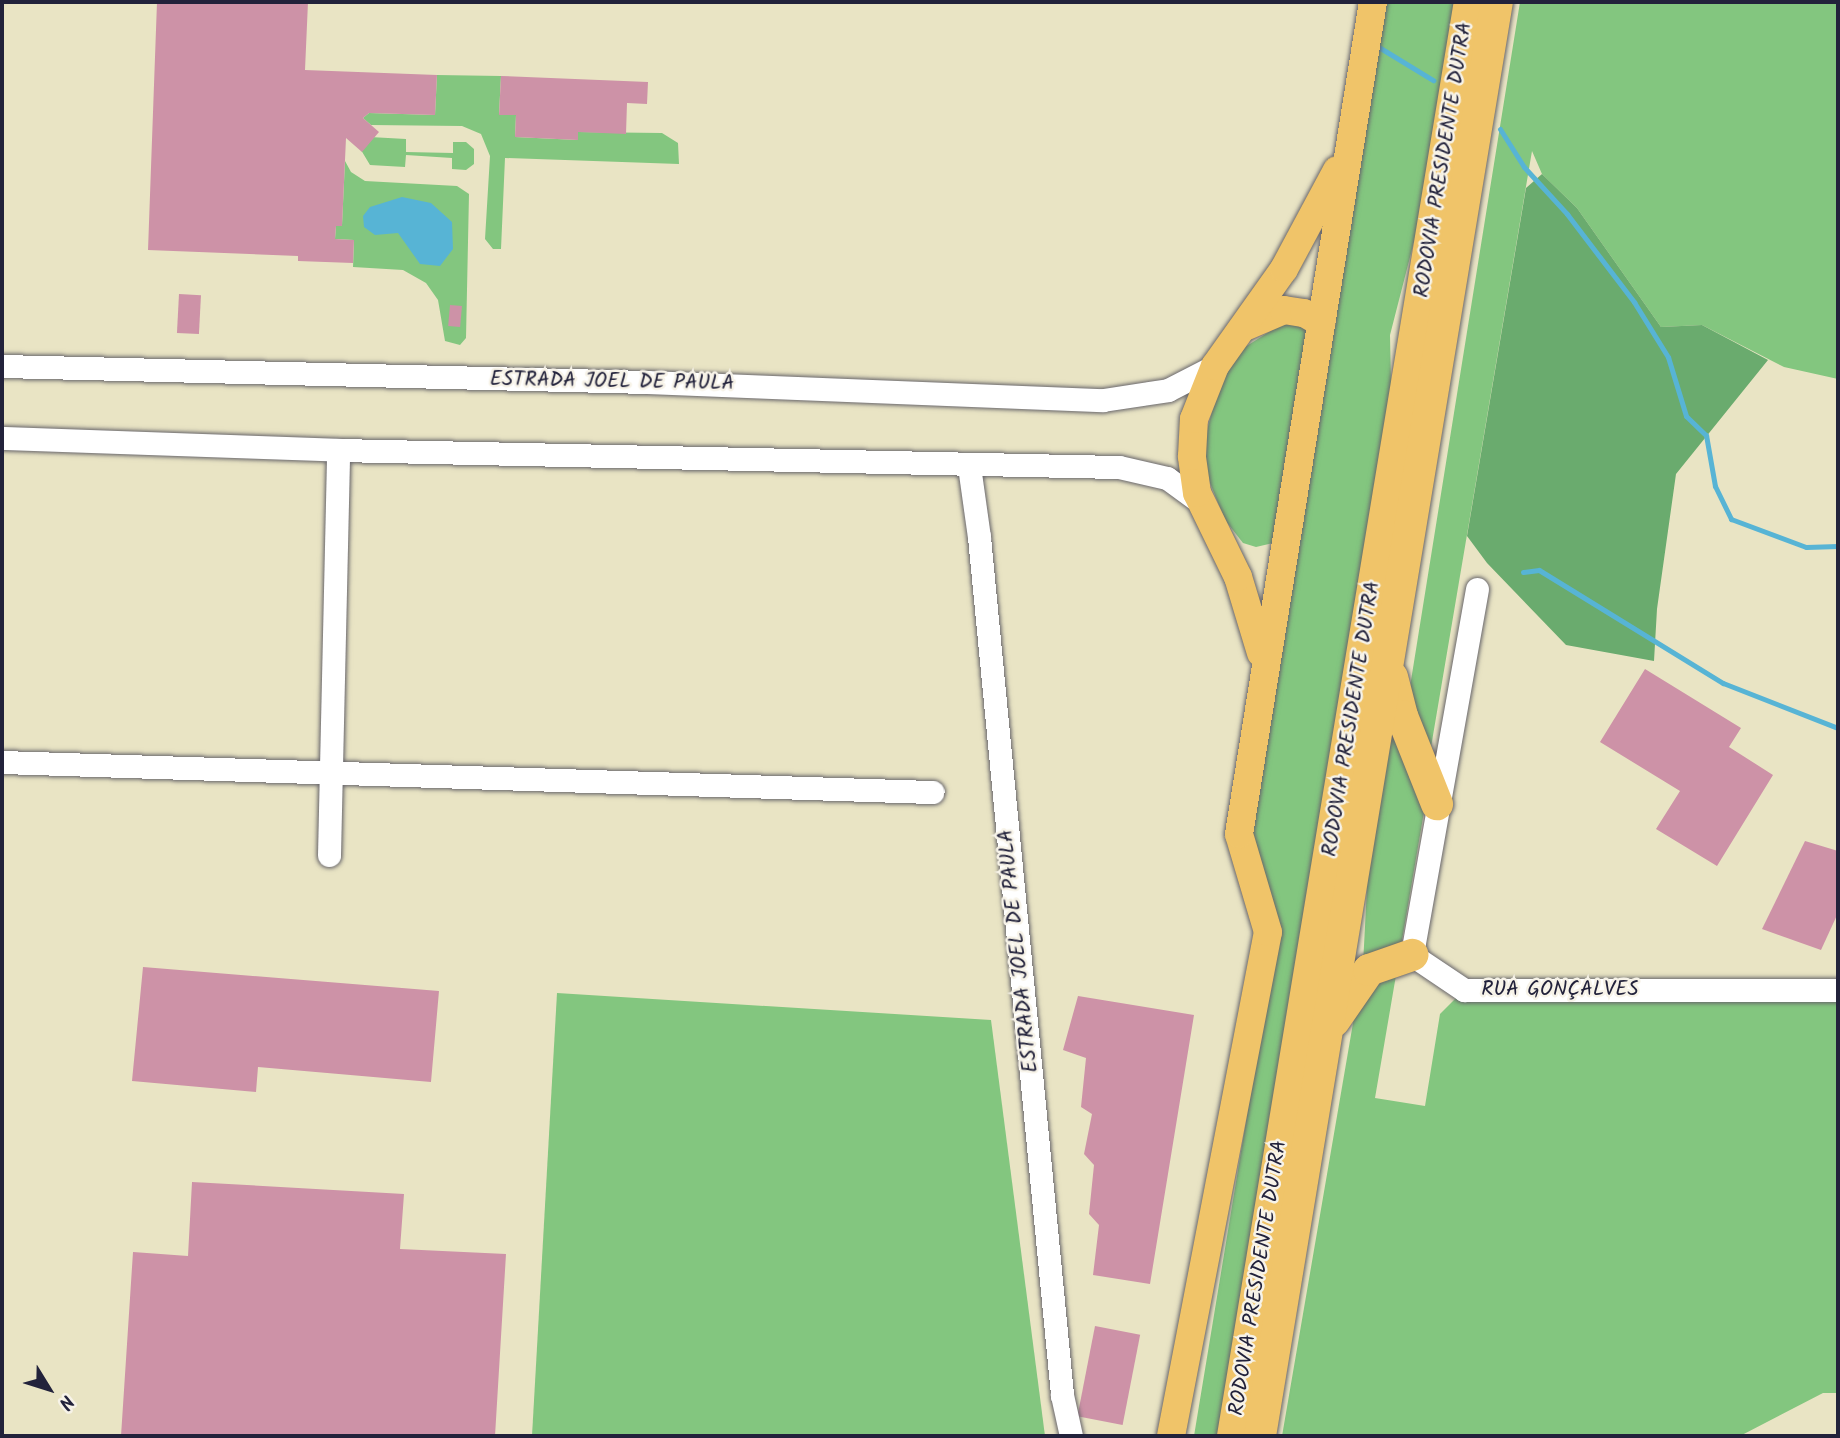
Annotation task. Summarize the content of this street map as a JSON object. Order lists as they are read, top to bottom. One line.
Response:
{"streets":{"highway":["RODOVIA PRESIDENTE DUTRA"],"street":["ESTRADA JOEL DE PAULA","RUA GONÇALVES"]},"north":"bottom right"}
